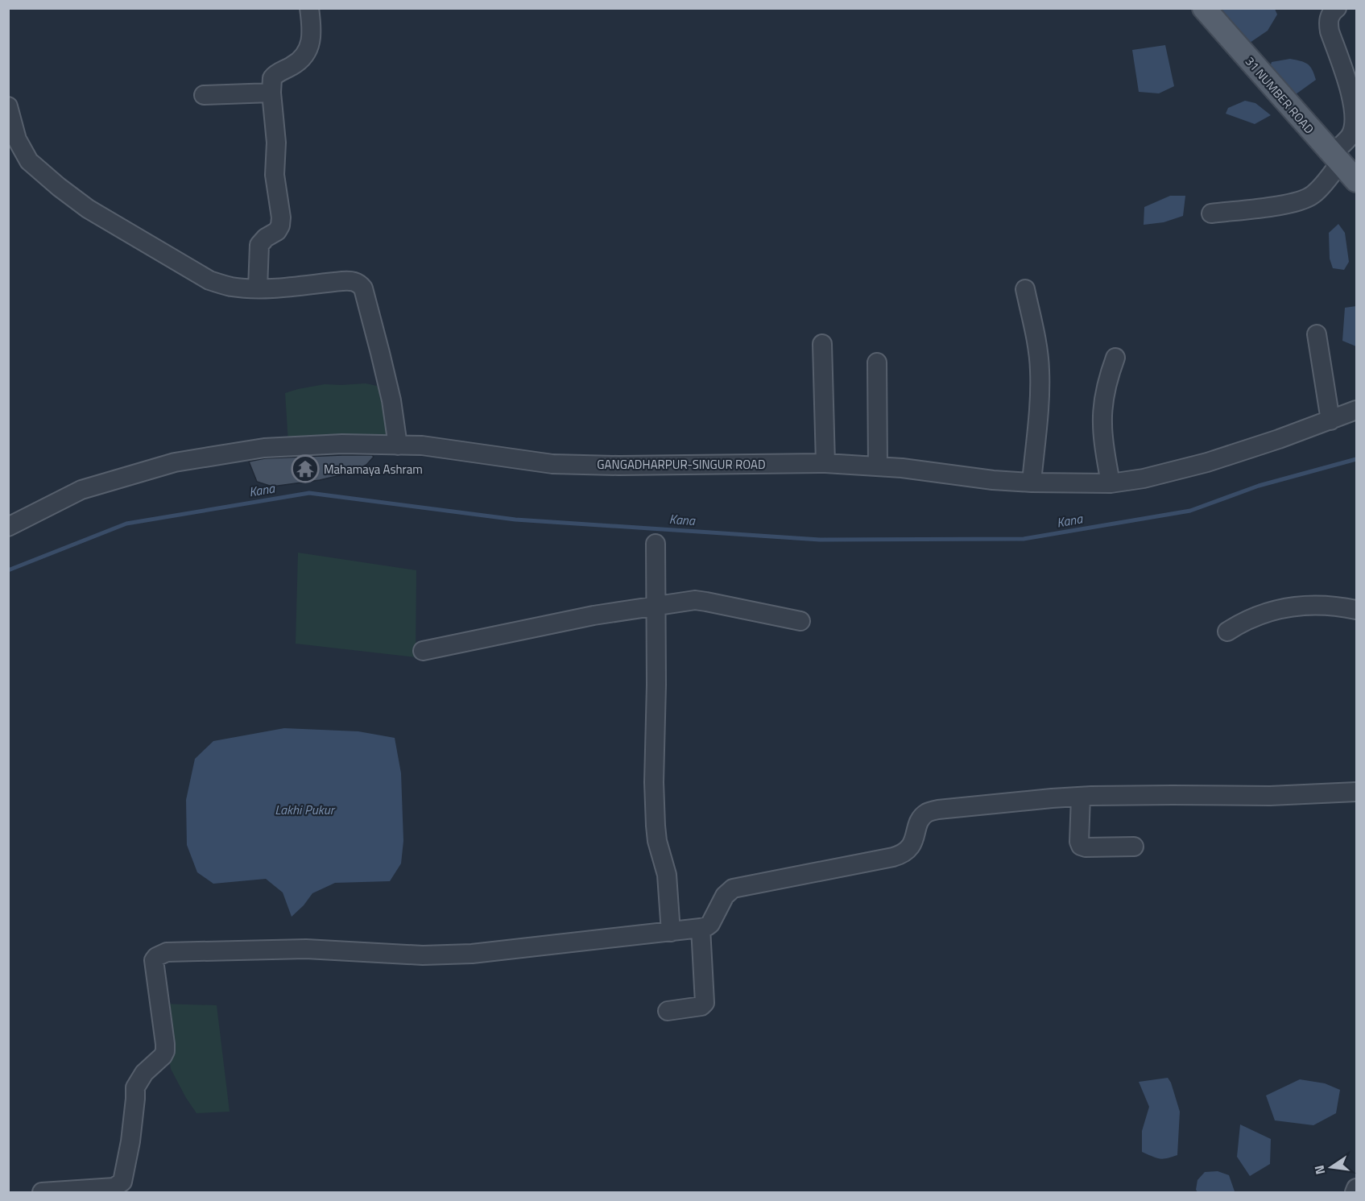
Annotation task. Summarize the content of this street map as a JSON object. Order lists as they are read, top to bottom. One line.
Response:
{"streets":{"main road":["31 NUMBER ROAD"],"street":["GANGADHARPUR-SINGUR ROAD"]},"water":["Kana","Lakhi Pukur"],"places":{"temple":["Mahamaya Ashram"]},"north":"left"}
